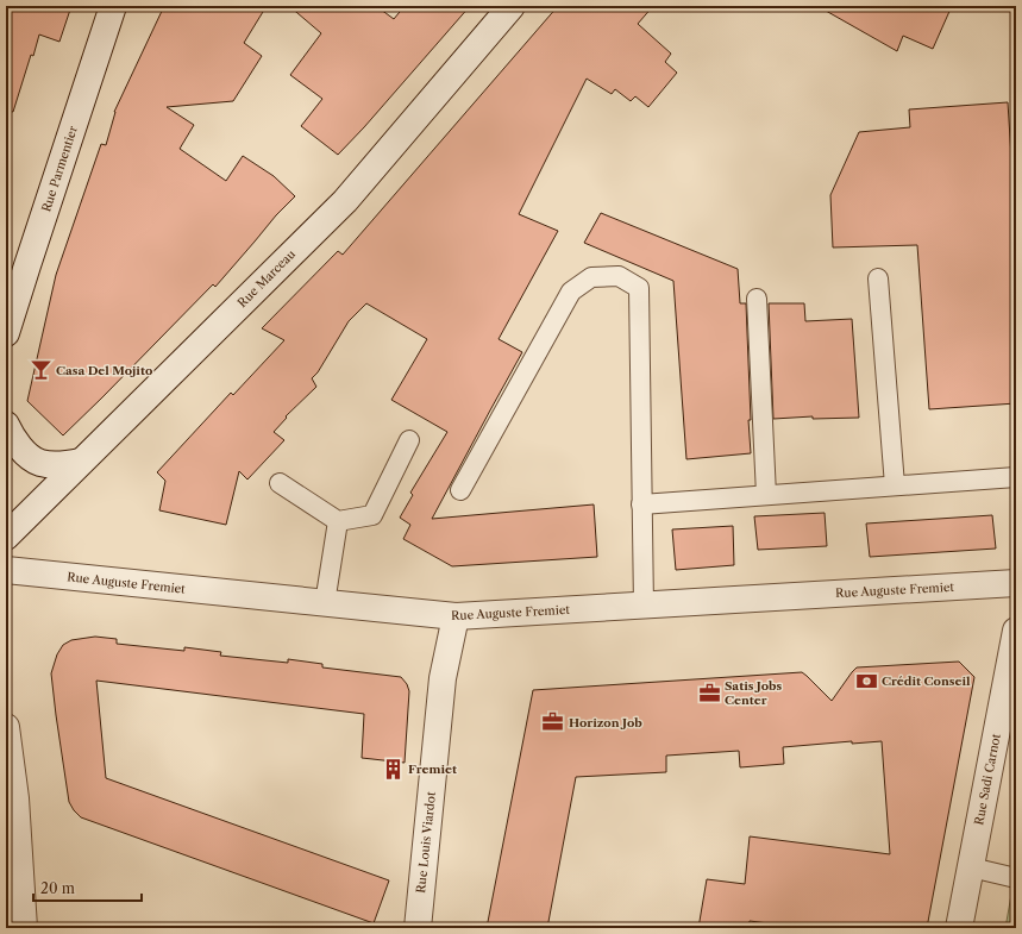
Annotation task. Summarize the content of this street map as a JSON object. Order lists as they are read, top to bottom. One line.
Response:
{"streets":{"street":["Rue Parmentier","Rue Marceau","Rue Auguste Fremiet","Rue Sadi Carnot","Rue Louis Viardot"]},"crossings":[["Rue Auguste Fremiet","Rue Louis Viardot"]],"places":{"bar":["Casa Del Mojito"],"bank":["Crédit Conseil"],"office":["Satis Jobs Center","Horizon Job"],"building":["Fremiet"]},"scale_bar":"20 m"}
